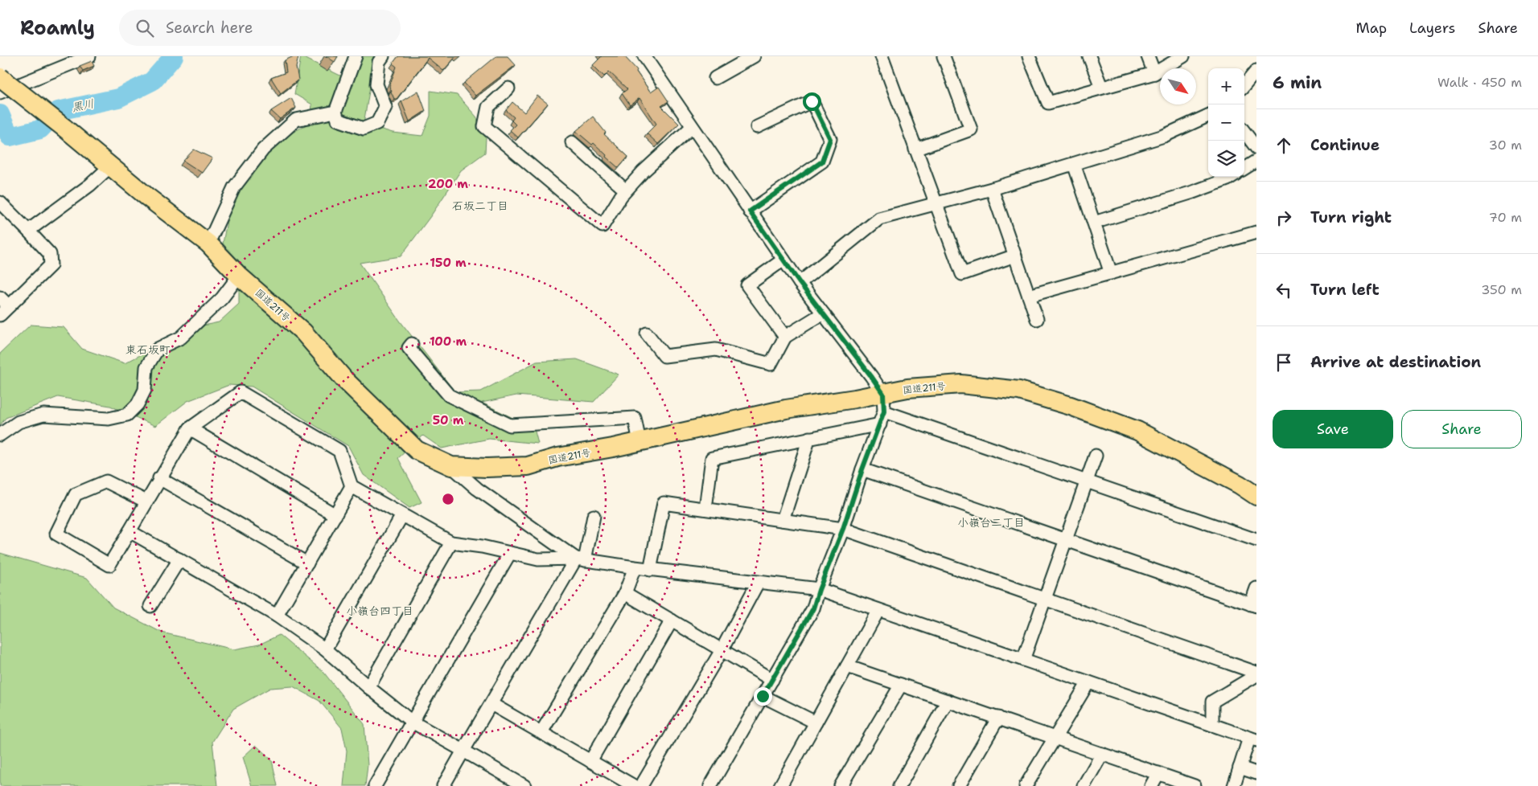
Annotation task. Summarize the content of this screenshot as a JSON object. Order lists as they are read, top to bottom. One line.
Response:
{"streets":{"highway":["国道211号"]},"districts":["石坂二丁目","東石坂町","小嶺台二丁目","小嶺台四丁目"],"water":["黒川"],"north":"bottom right","page":{"header":"Roamly","search":"Search here","nav":["Map","Layers","Share"],"heading":["6 min","Walk · 450 m"],"map_buttons":["+","−"],"list":[["Continue","30 m"],["Turn right","70 m"],["Turn left","350 m"],"Arrive at destination"],"buttons":["Save","Share"]},"rings":["200 m","150 m","100 m","50 m"]}
